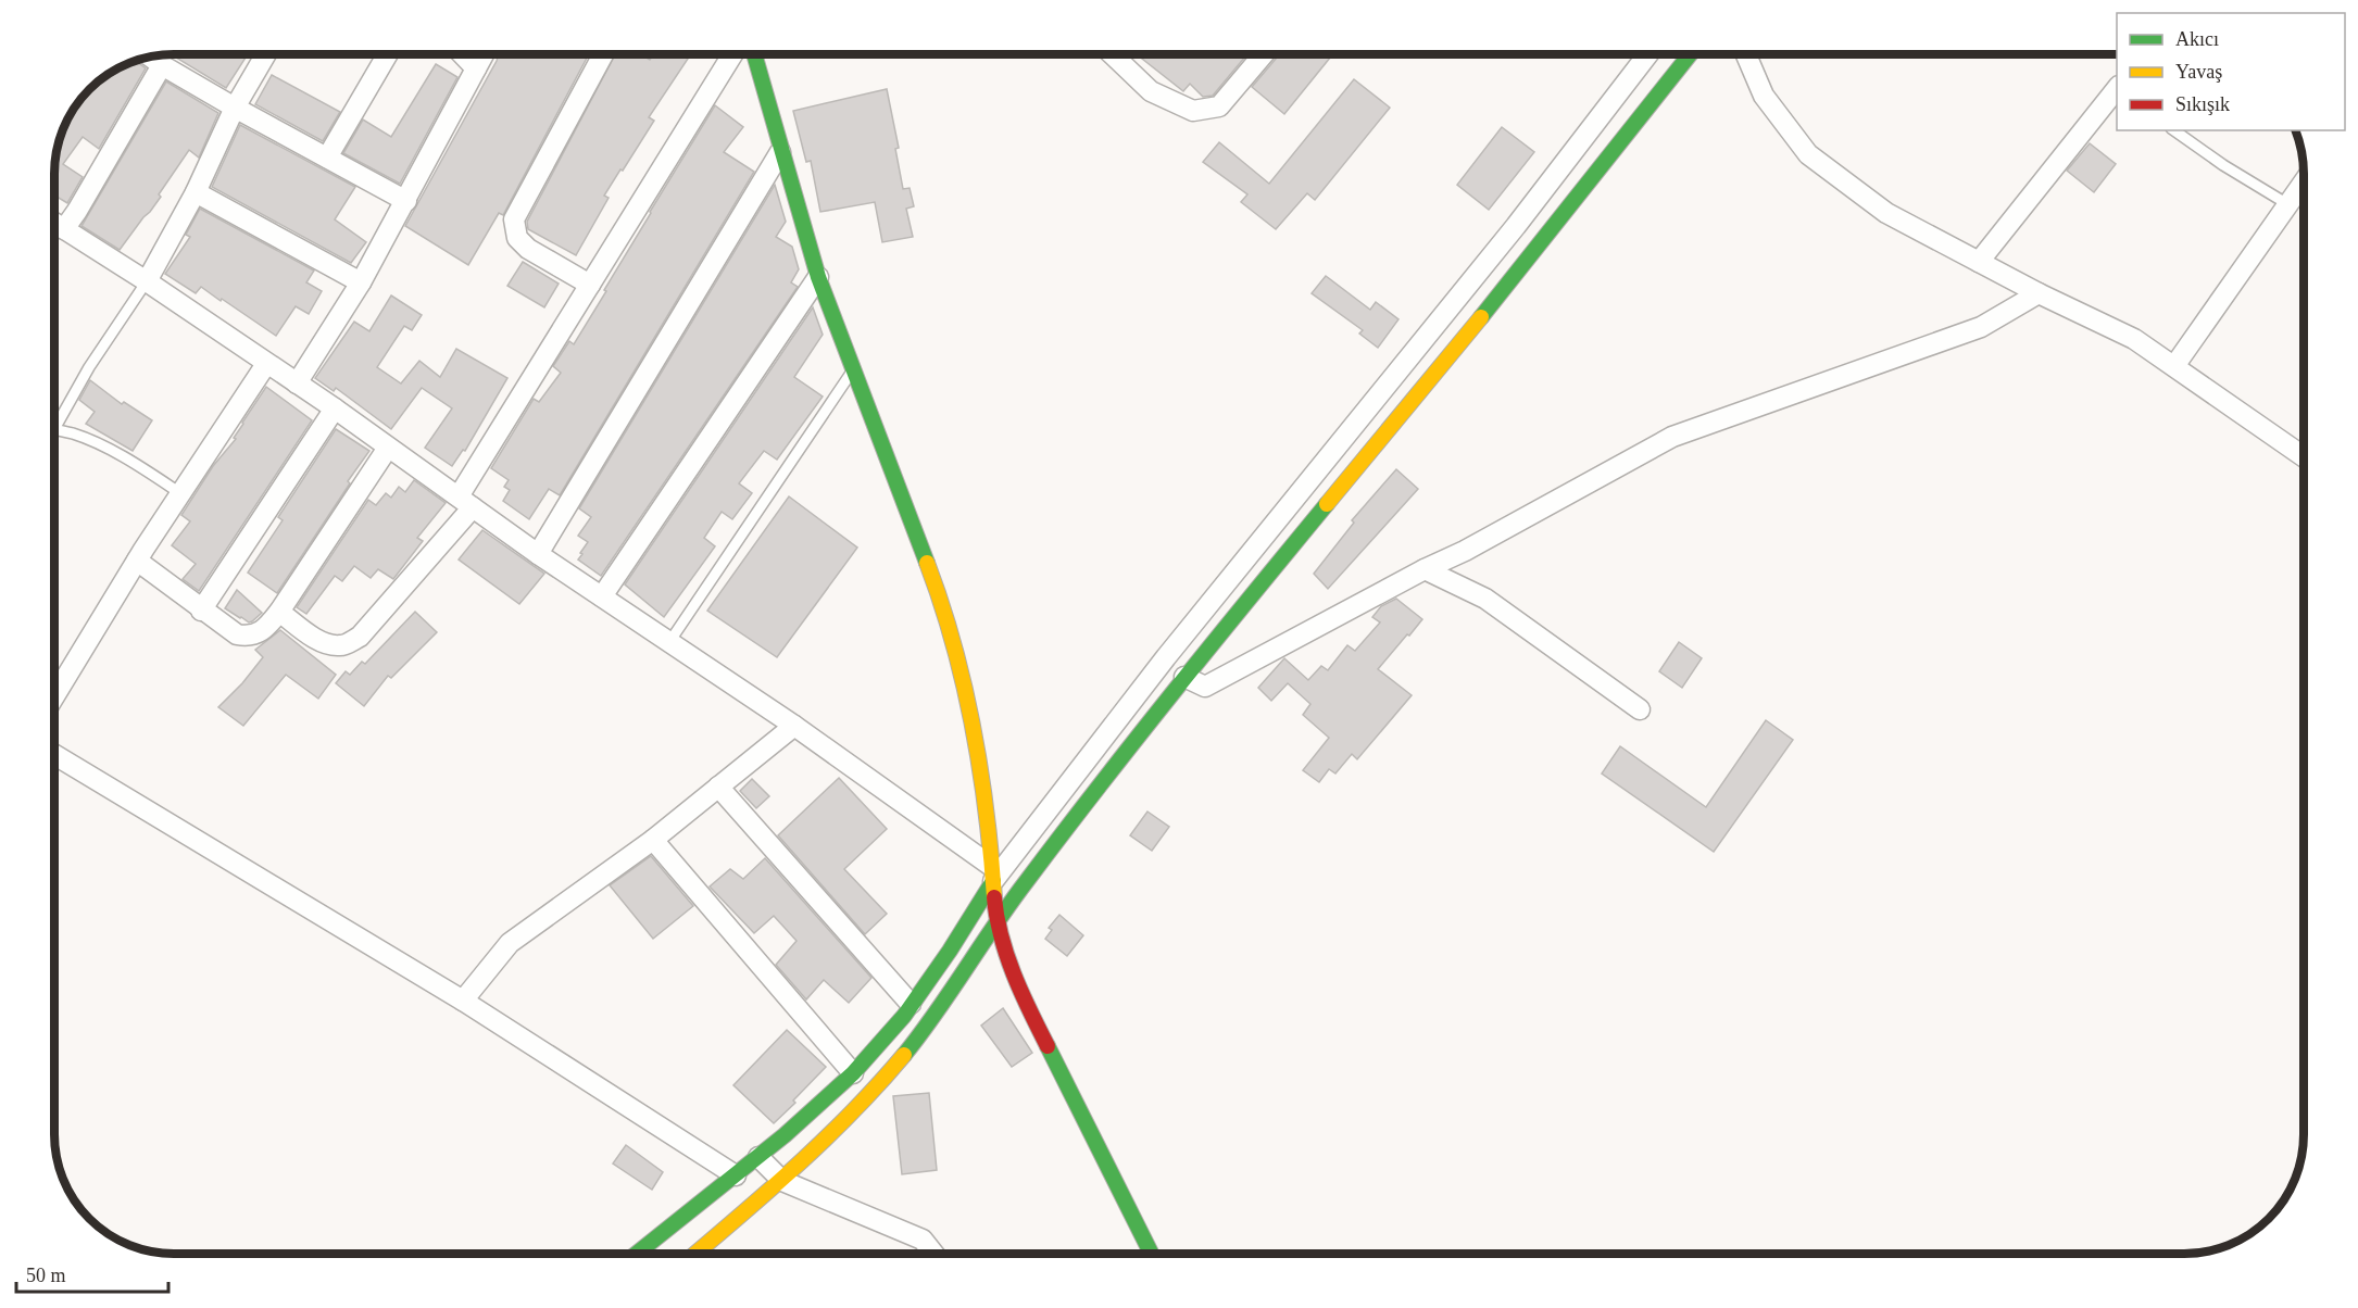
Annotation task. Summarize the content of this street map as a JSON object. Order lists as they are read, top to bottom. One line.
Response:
{"legend":["Akıcı","Yavaş","Sıkışık"],"scale_bar":"50 m"}
